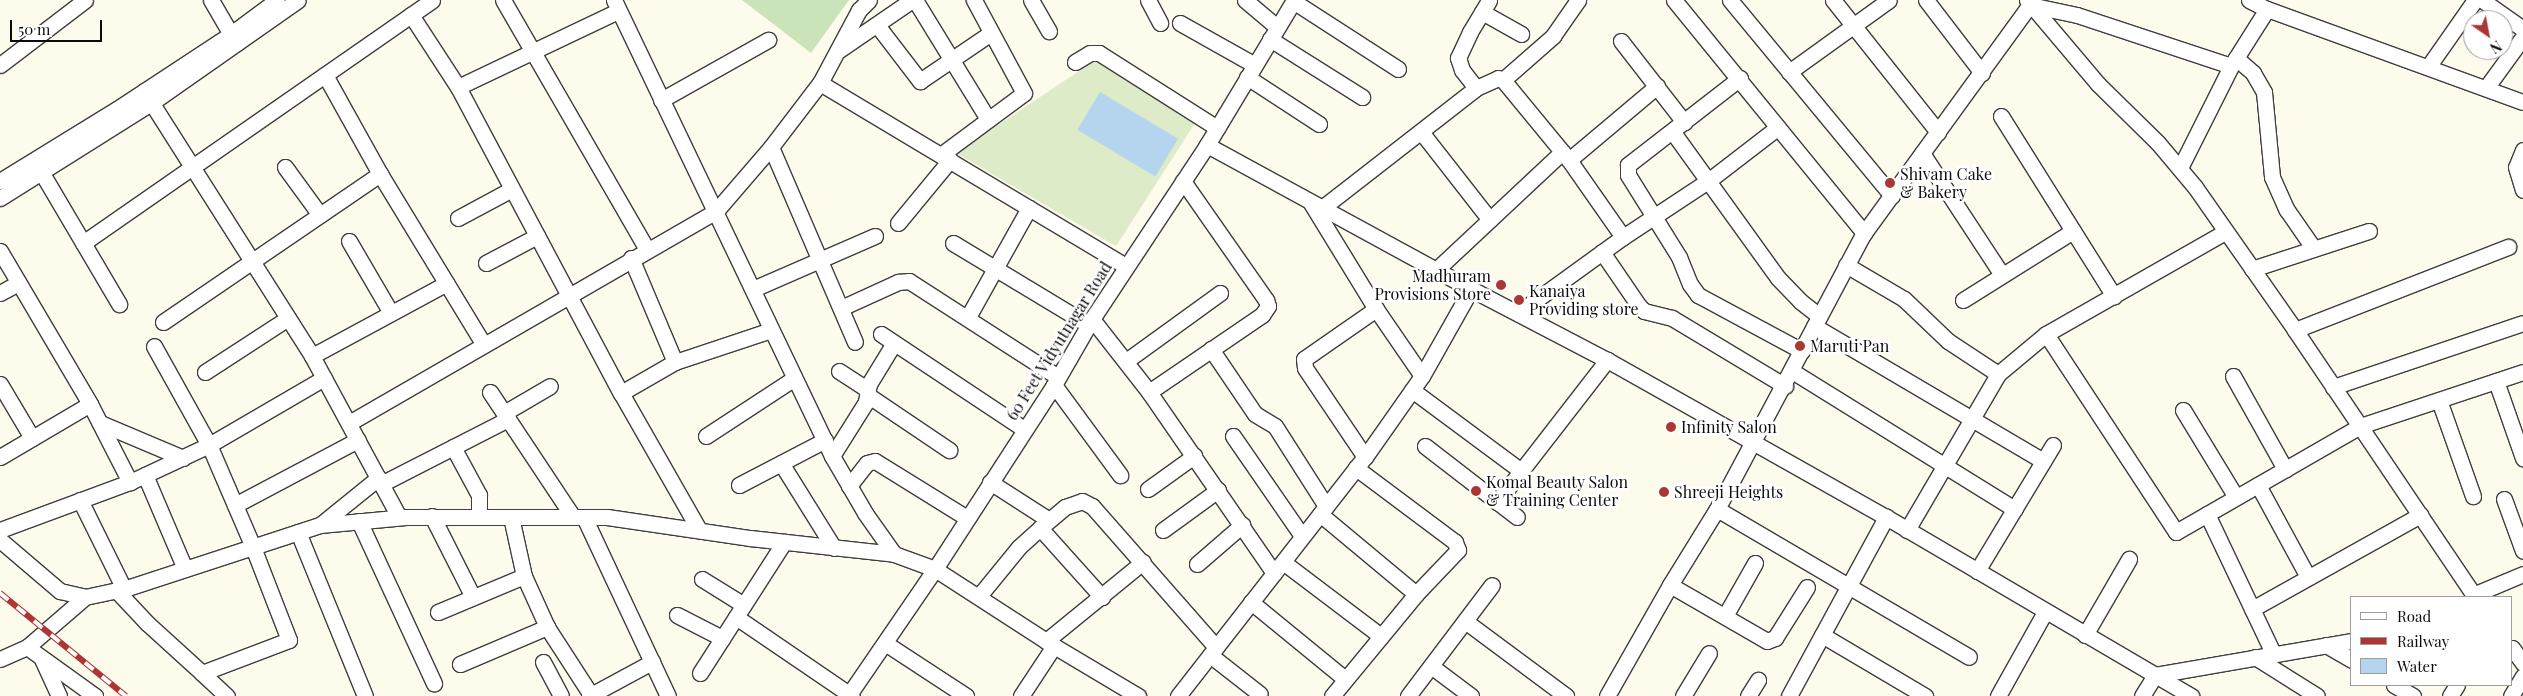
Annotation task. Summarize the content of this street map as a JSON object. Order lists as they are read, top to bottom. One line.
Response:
{"streets":{"street":["60 Feet Vidyutnagar Road"]},"places":["Shivam Cake & Bakery","Madhuram Provisions Store","Kanaiya Providing store","Maruti Pan","Infinity Salon","Komal Beauty Salon & Training Center","Shreeji Heights"],"legend":["Road","Railway","Water"],"scale_bar":"50 m","north":"bottom right"}
